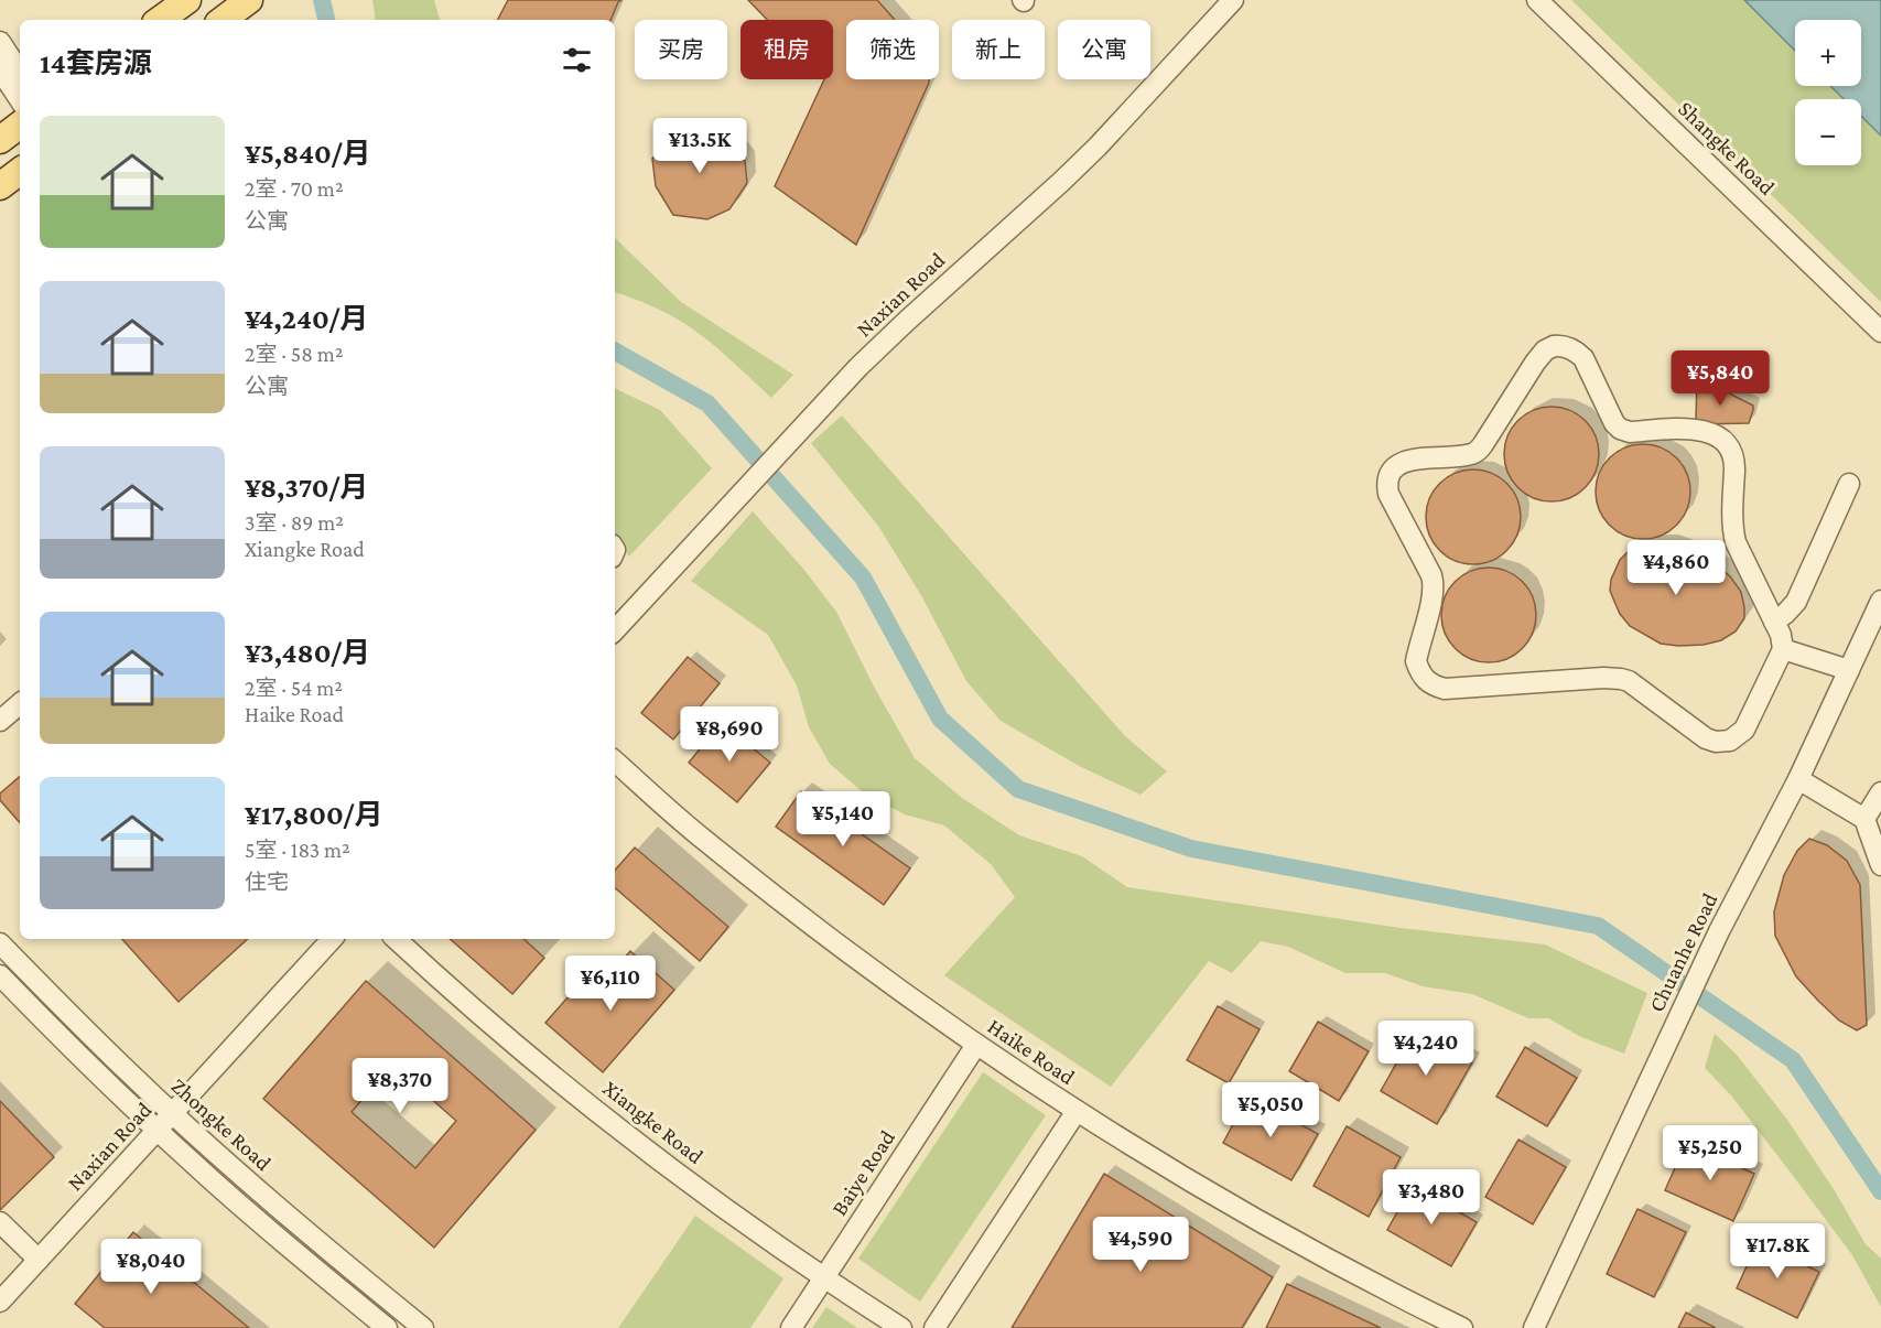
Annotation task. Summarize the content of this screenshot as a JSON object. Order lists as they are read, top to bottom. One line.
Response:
{"streets":{"street":["Shangke Road","Naxian Road","Chuanhe Road","Haike Road","Xiangke Road","Zhongke Road","Baiye Road"]},"crossings":[["Naxian Road","Zhongke Road"],["Haike Road","Baiye Road"],["Xiangke Road","Baiye Road"]],"page":{"map_buttons":["+","−"],"chip":["买房","租房","筛选","新上","公寓"],"heading":"14套房源","list":[{"name":"¥5,840/月","note":"2室 · 70 m² · 公寓"},{"name":"¥4,240/月","note":"2室 · 58 m² · 公寓"},{"name":"¥8,370/月","note":"3室 · 89 m² · Xiangke Road"},{"name":"¥3,480/月","note":"2室 · 54 m² · Haike Road"},{"name":"¥17,800/月","note":"5室 · 183 m² · 住宅"}],"price":["¥13.5K","¥5,840","¥4,860","¥8,690","¥5,140","¥6,110","¥4,240","¥8,370","¥5,050","¥5,250","¥3,480","¥4,590","¥17.8K","¥8,040"]}}
